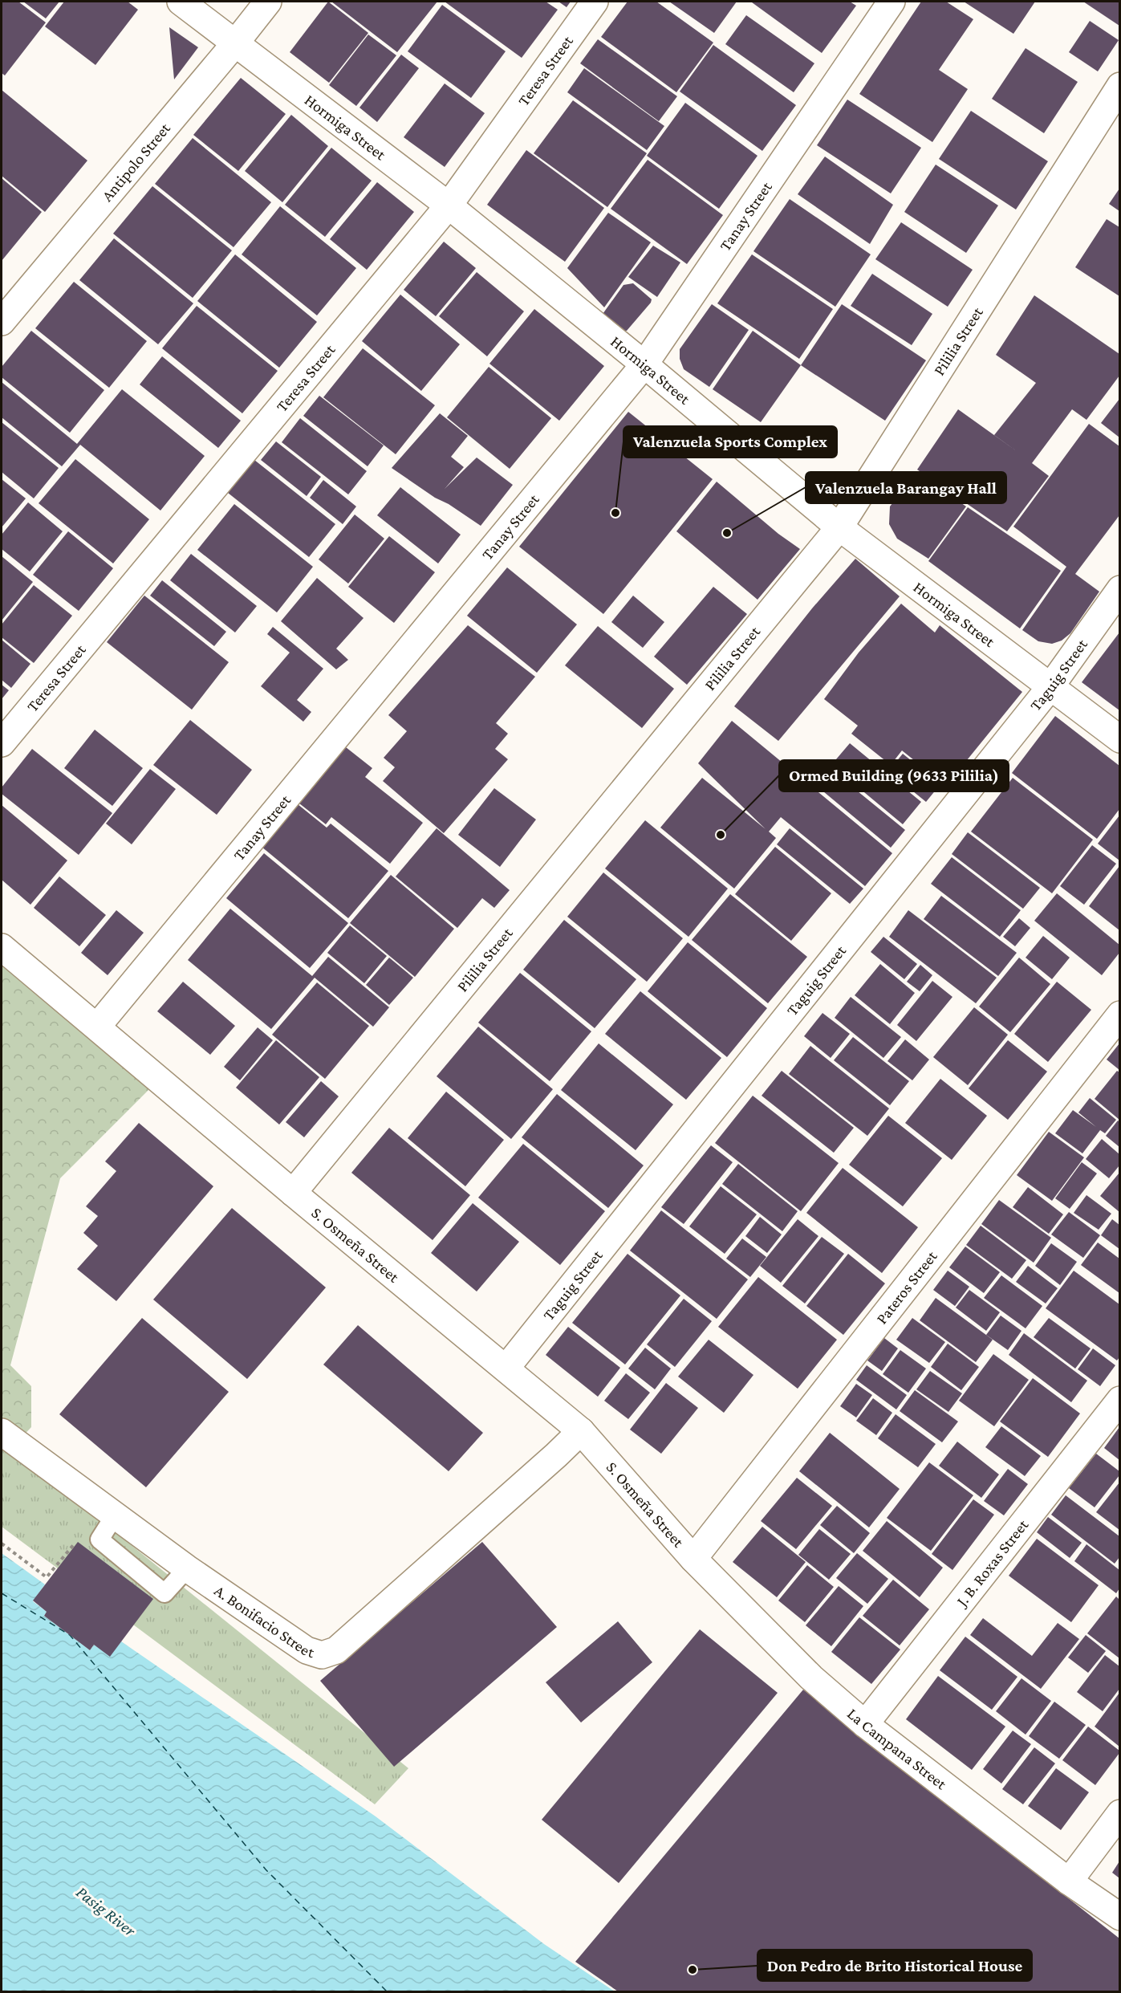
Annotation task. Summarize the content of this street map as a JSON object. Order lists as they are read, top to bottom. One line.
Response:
{"streets":{"street":["Teresa Street","Hormiga Street","Antipolo Street","Tanay Street","Pililia Street","Taguig Street","S. Osmeña Street","Pateros Street","J. B. Roxas Street","A. Bonifacio Street","La Campana Street"]},"crossings":[["Teresa Street","Hormiga Street"],["Hormiga Street","Antipolo Street"],["Hormiga Street","Tanay Street"],["Hormiga Street","Pililia Street"],["Hormiga Street","Taguig Street"],["Tanay Street","S. Osmeña Street"],["Pililia Street","S. Osmeña Street"],["Taguig Street","S. Osmeña Street"],["S. Osmeña Street","Pateros Street"],["S. Osmeña Street","A. Bonifacio Street"],["S. Osmeña Street","La Campana Street"],["Pateros Street","La Campana Street"],["J. B. Roxas Street","La Campana Street"]],"water":["Pasig River"],"places":["Valenzuela Sports Complex","Valenzuela Barangay Hall","Ormed Building (9633 Pililia)","Don Pedro de Brito Historical House"]}
